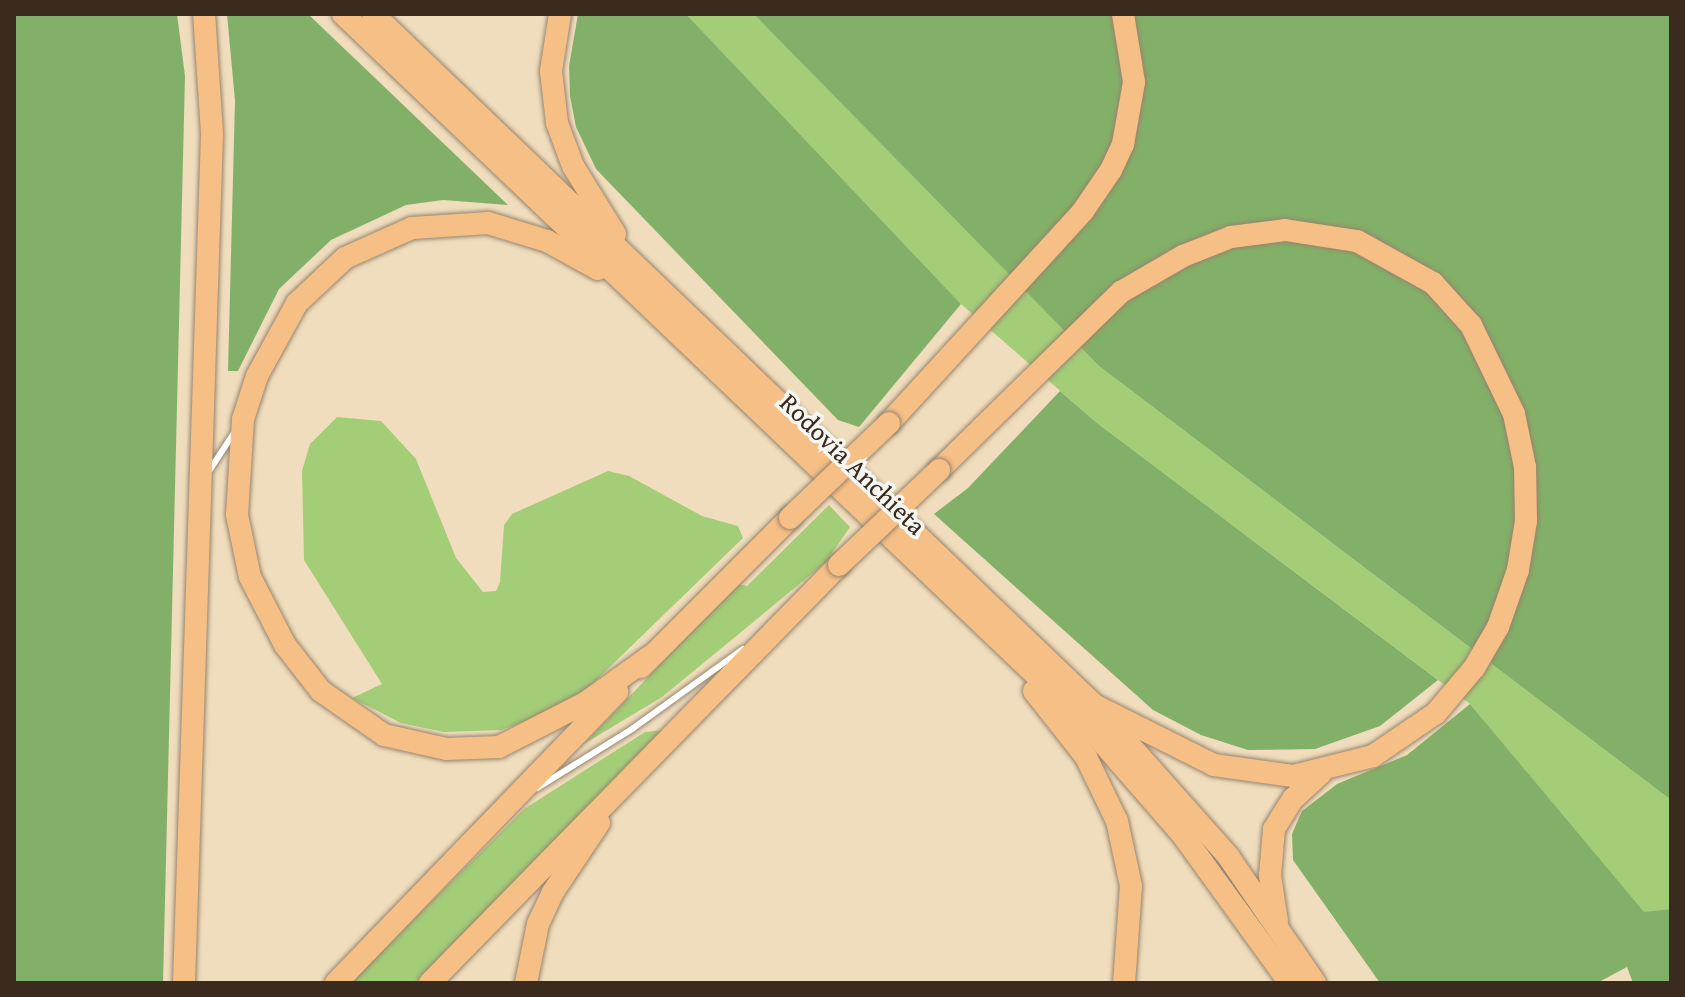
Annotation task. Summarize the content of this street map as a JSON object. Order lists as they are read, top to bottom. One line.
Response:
{"streets":{"highway":["Rodovia Anchieta"]}}
